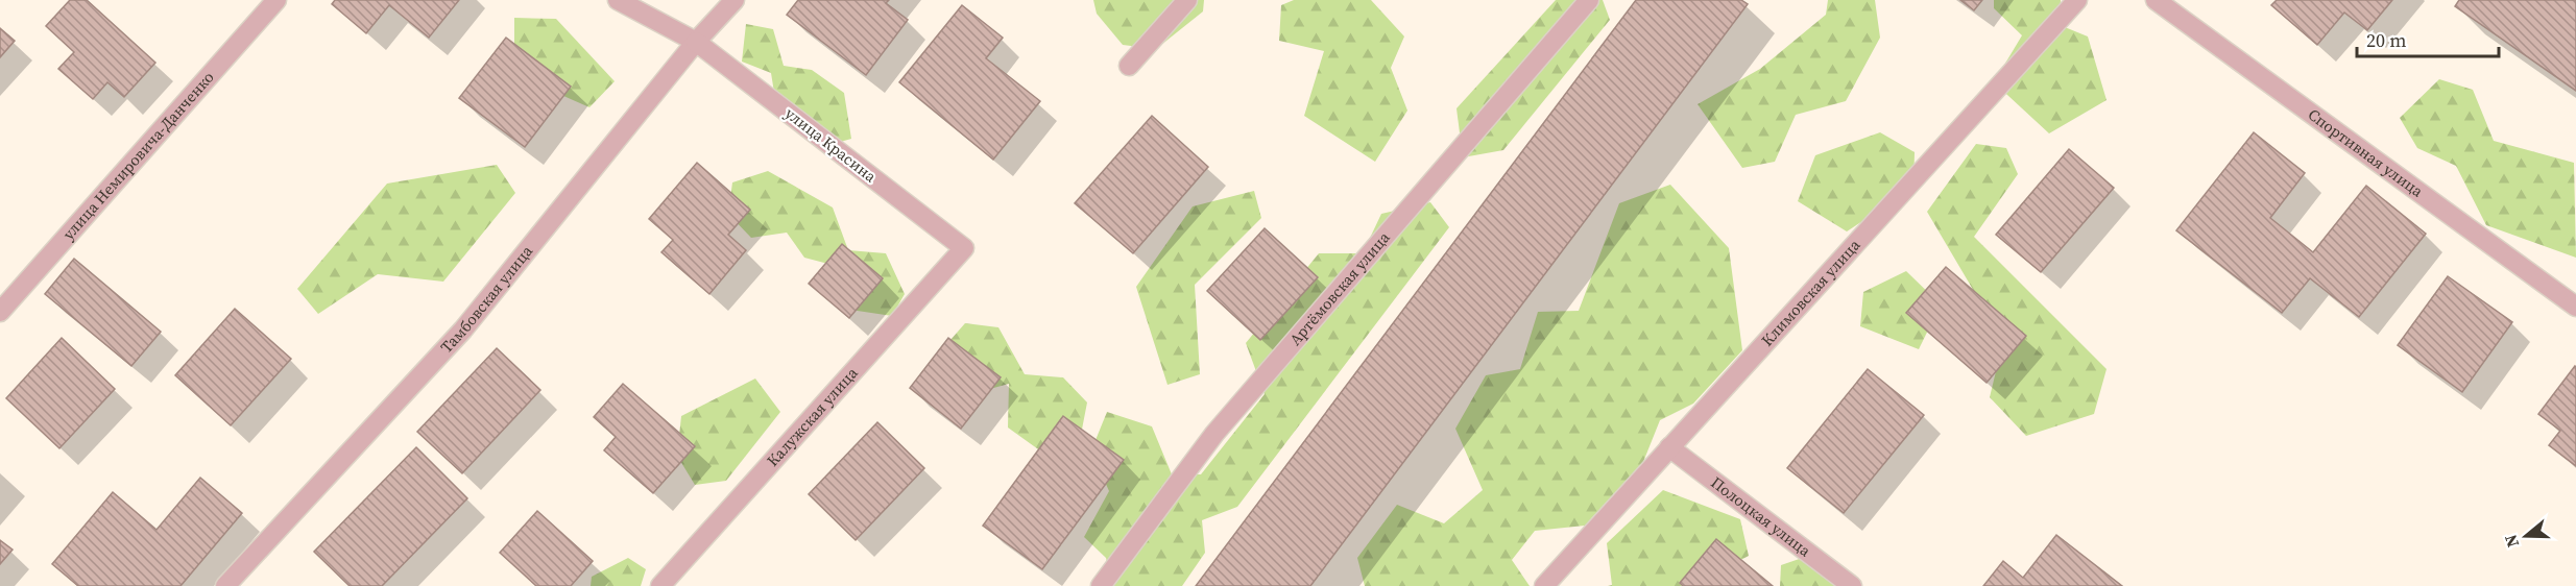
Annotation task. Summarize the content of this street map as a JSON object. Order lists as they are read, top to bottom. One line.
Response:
{"streets":{"street":["улица Красина","Спортивная улица","улица Немировича-Данченко","Артёмовская улица","Климовская улица","Тамбовская улица","Калужская улица","Полоцкая улица"]},"crossings":[["улица Красина","Тамбовская улица"],["улица Красина","Калужская улица"],["Климовская улица","Полоцкая улица"]],"scale_bar":"20 m","north":"left"}
